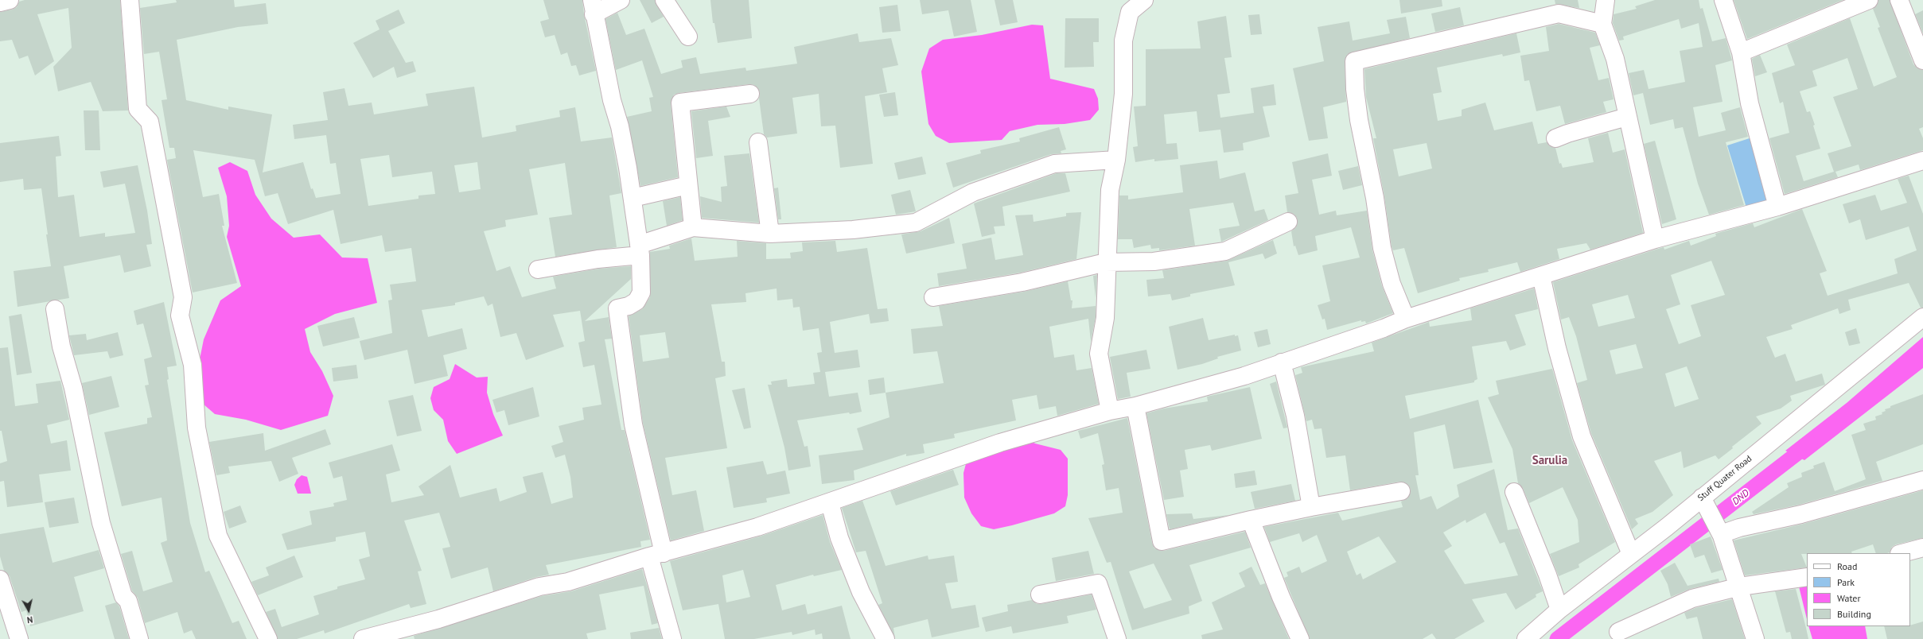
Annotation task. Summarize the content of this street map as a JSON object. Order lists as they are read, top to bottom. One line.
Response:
{"streets":{"street":["Stuff Quater Road"]},"districts":["Sarulia"],"water":["DND"],"legend":["Road","Park","Water","Building"],"north":"bottom"}
